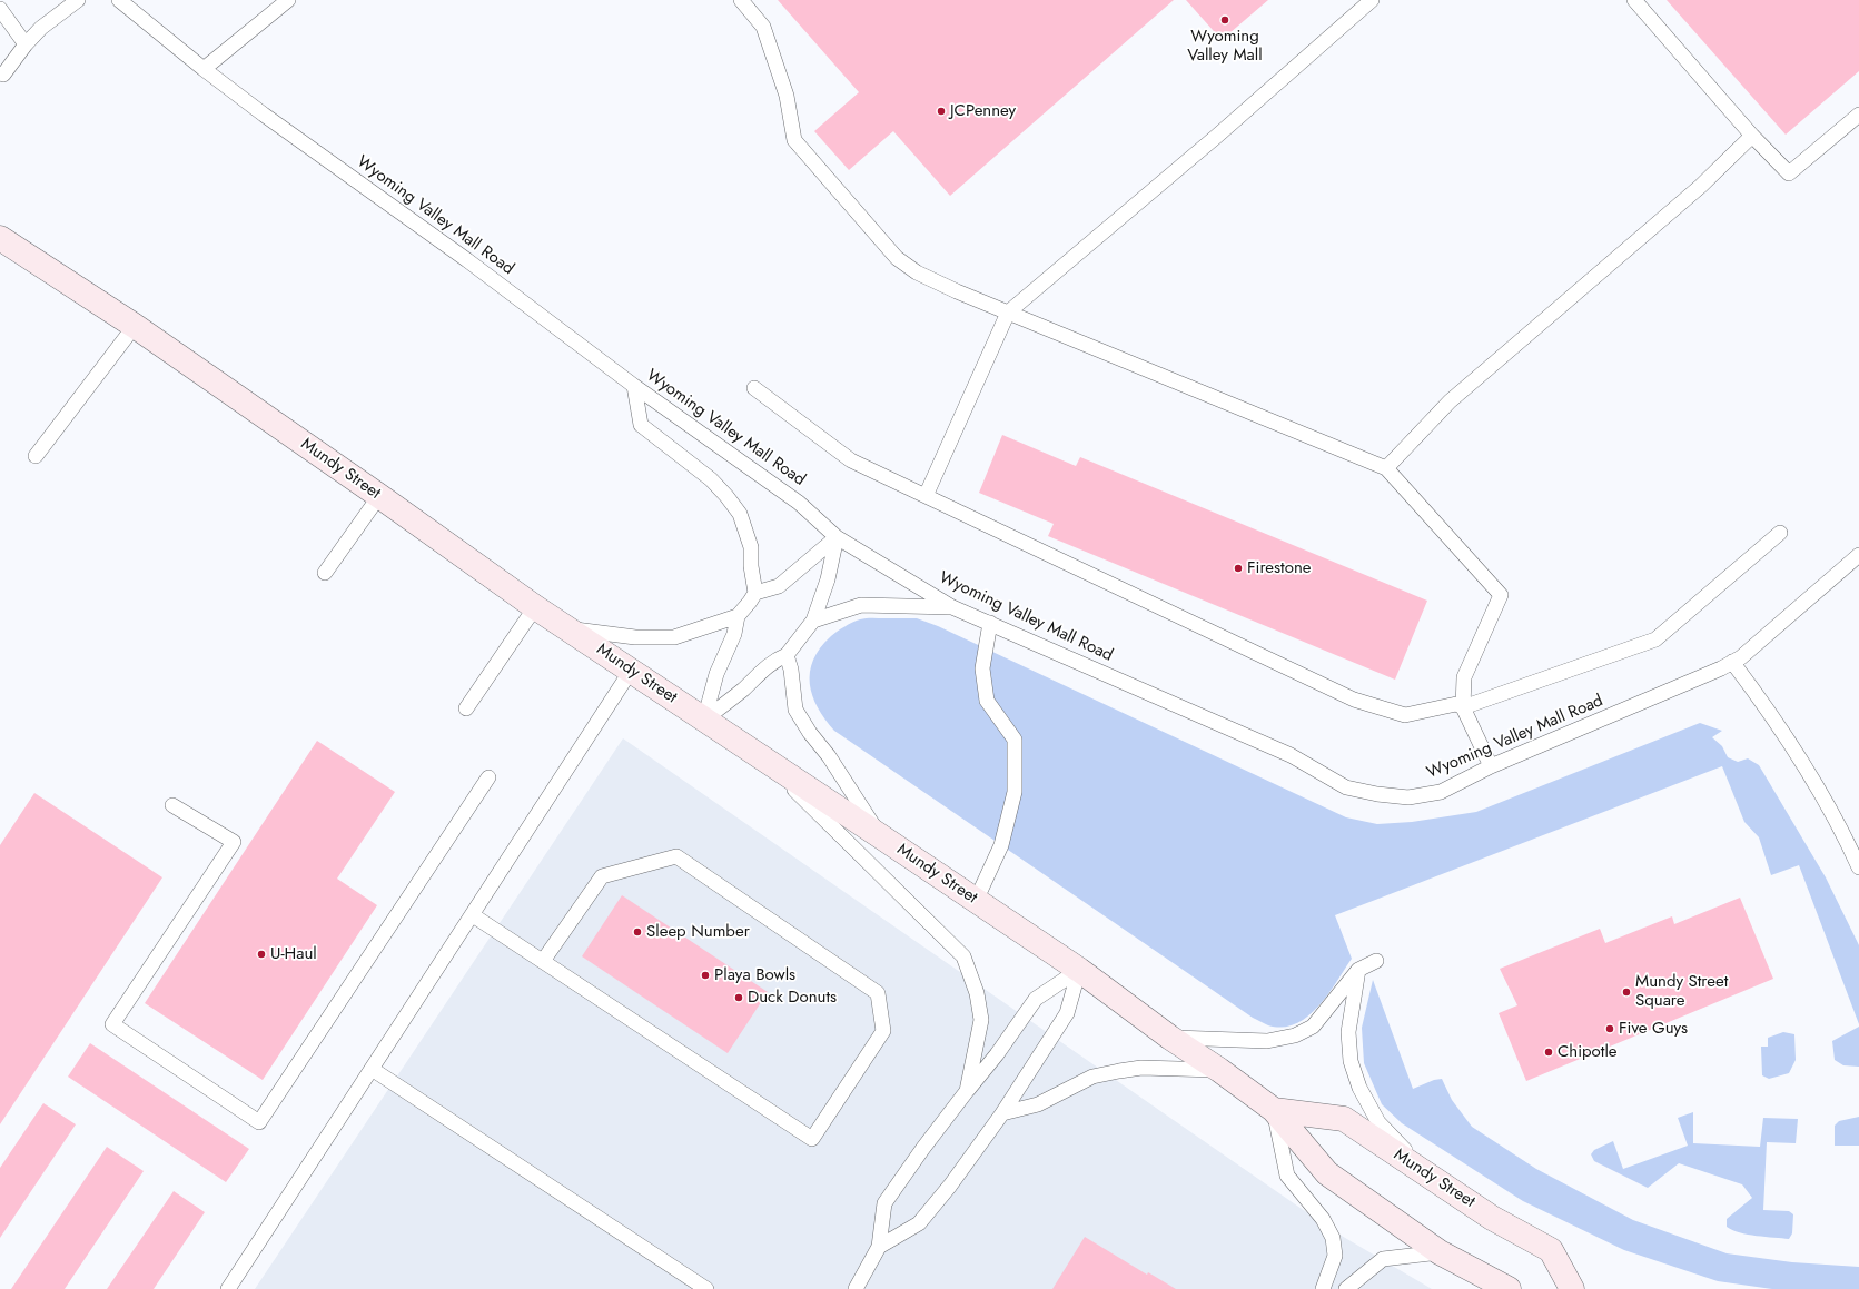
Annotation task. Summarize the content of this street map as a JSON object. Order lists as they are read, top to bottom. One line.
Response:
{"streets":{"main road":["Mundy Street"],"lane":["Wyoming Valley Mall Road"]},"places":["Wyoming Valley Mall","JCPenney","Firestone","Sleep Number","U-Haul","Playa Bowls","Mundy Street Square","Duck Donuts","Five Guys","Chipotle"]}
